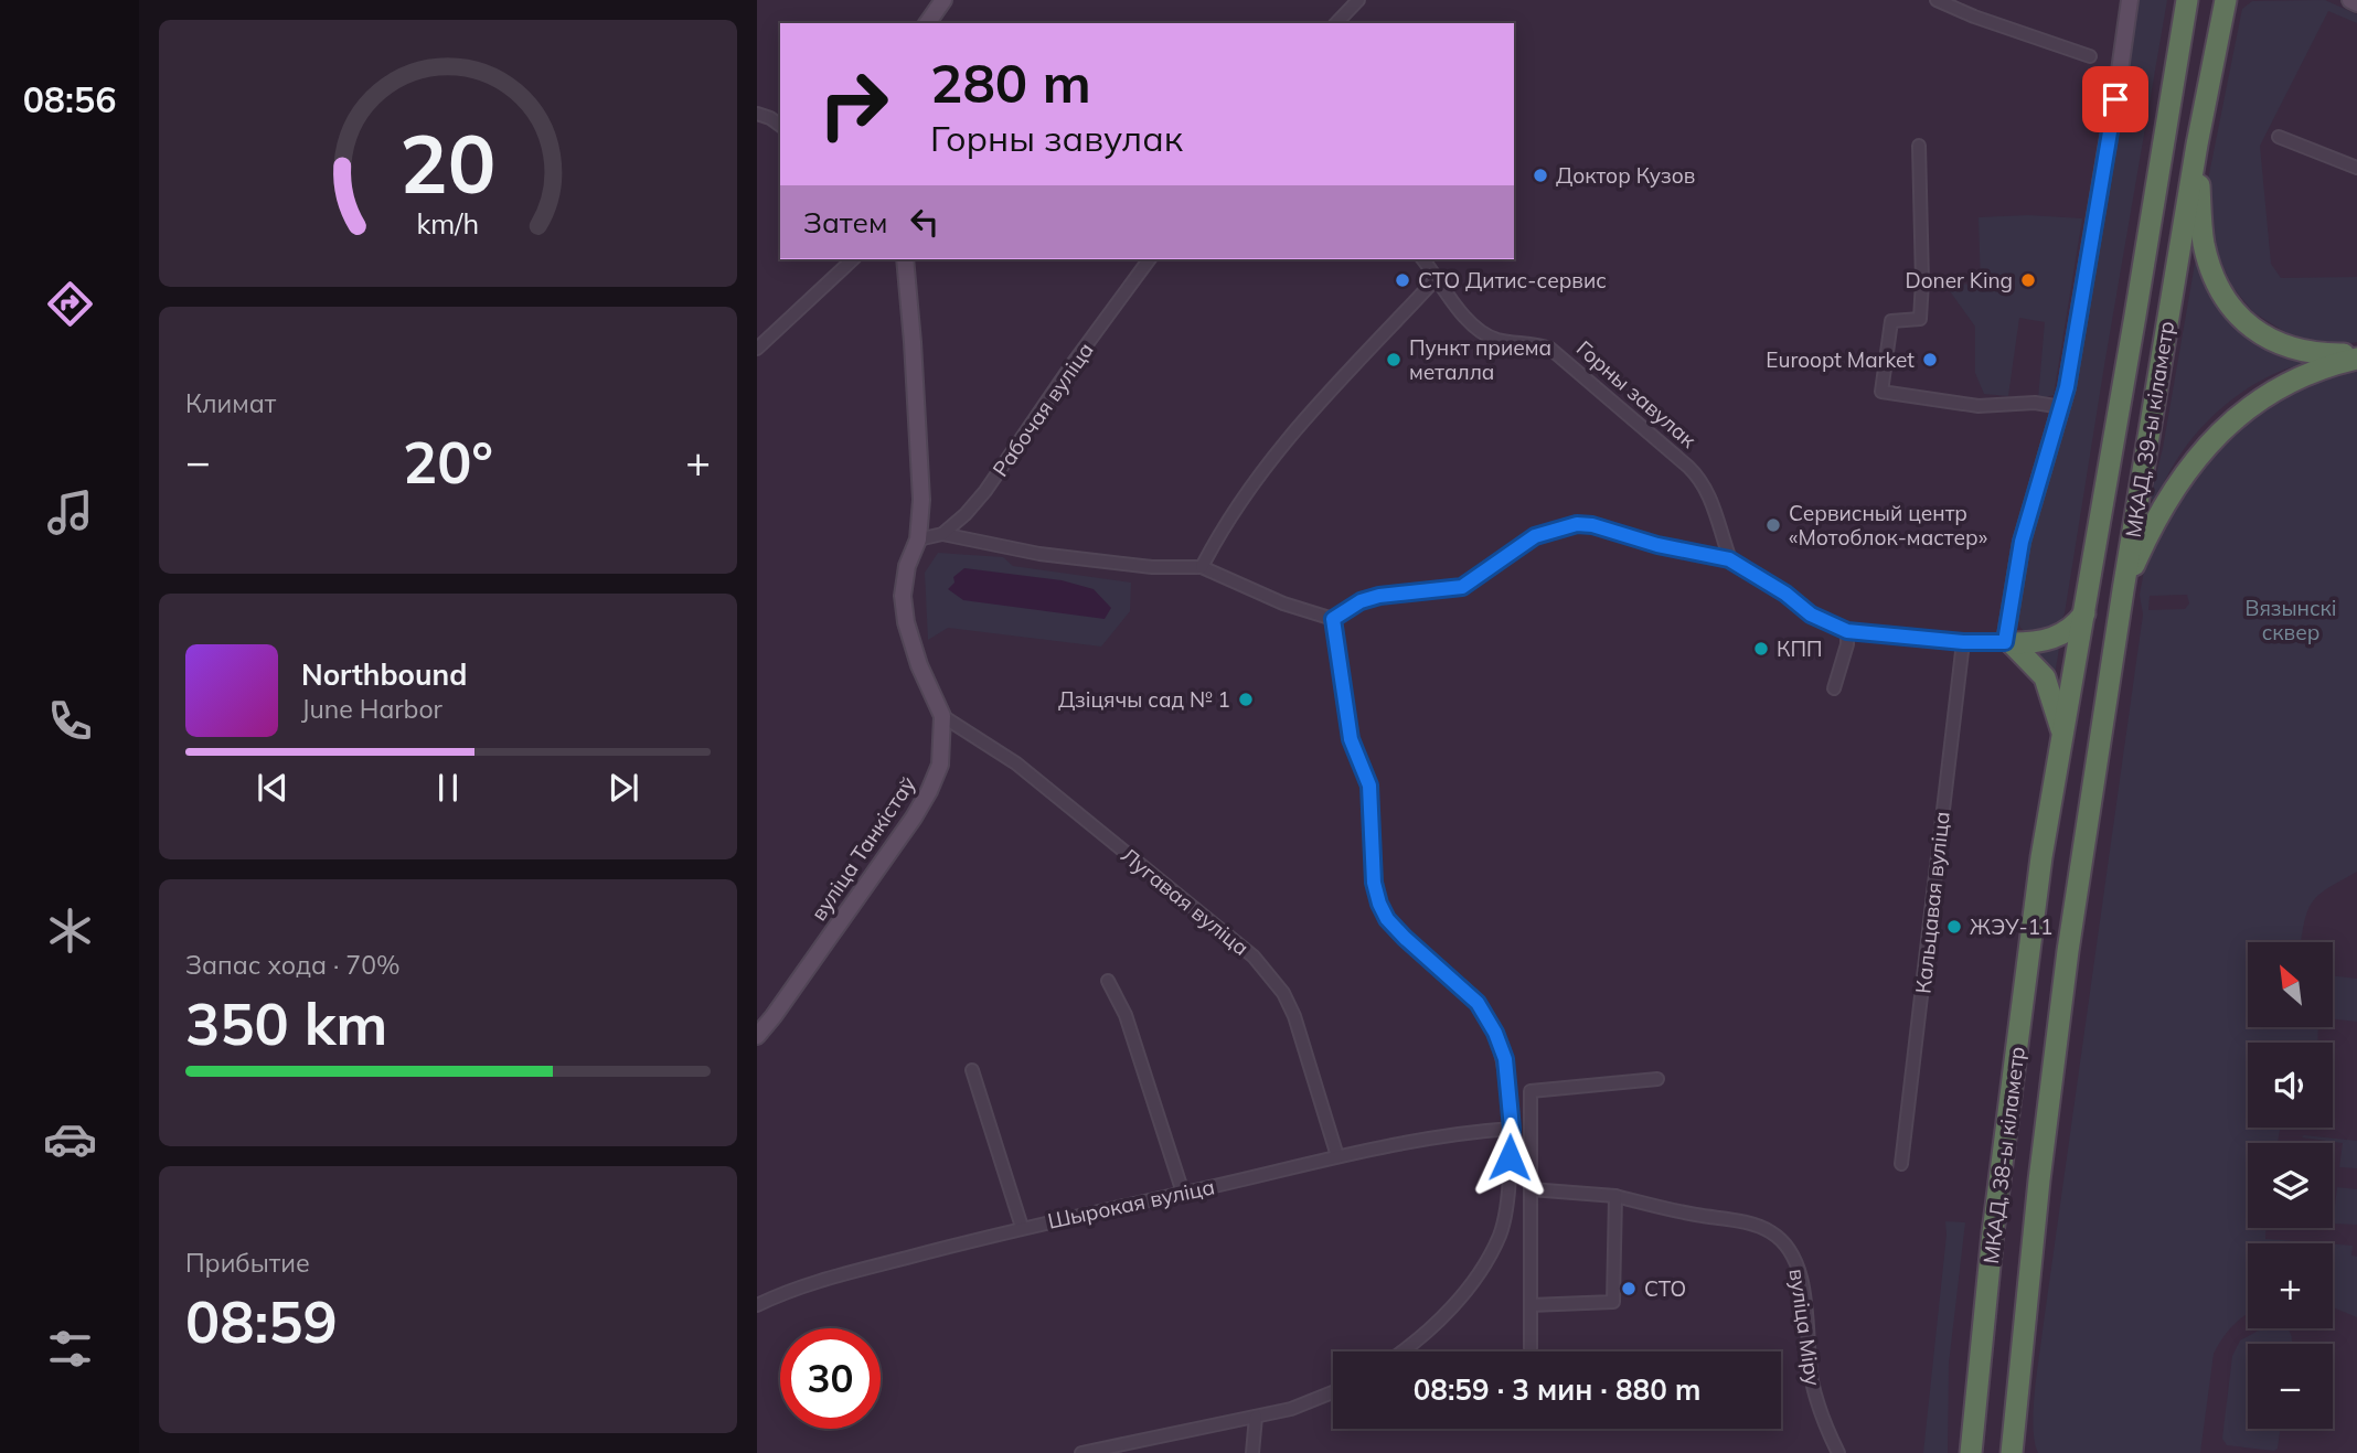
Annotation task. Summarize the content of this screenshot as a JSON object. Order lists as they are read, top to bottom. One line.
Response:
{"streets":{"highway":["МКАД, 39-ы кіламетр","МКАД, 38-ы кіламетр"],"street":["Горны завулак","Рабочая вуліца","вуліца Танкістаў","Лугавая вуліца","Кальцавая вуліца","Шырокая вуліца","вуліца Міру"]},"crossings":[["Рабочая вуліца","вуліца Танкістаў"],["МКАД, 39-ы кіламетр","МКАД, 38-ы кіламетр"],["вуліца Танкістаў","Лугавая вуліца"],["Лугавая вуліца","Шырокая вуліца"]],"parks":["Вязынскі сквер"],"places":["Доктор Кузов","СТО Дитис-сервис","Doner King","Пункт приема металла","Euroopt Market","Сервисный центр «Мотоблок-мастер»","КПП","Дзіцячы сад № 1","ЖЭУ-11","СТО"],"north":"top left","page":{"tabs":"08:56","turn":["280 m","Горны завулак"],"then":"Затем","tile":["Климат",["Запас хода · 70%","350 km"],["Прибытие","08:59"]],"heat":["−","20°","+"],"song":["Northbound","June Harbor"],"map_buttons":["+","−"],"limit":"30","trip":"08:59 · 3 мин · 880 m","gauge":["20","km/h"]}}
